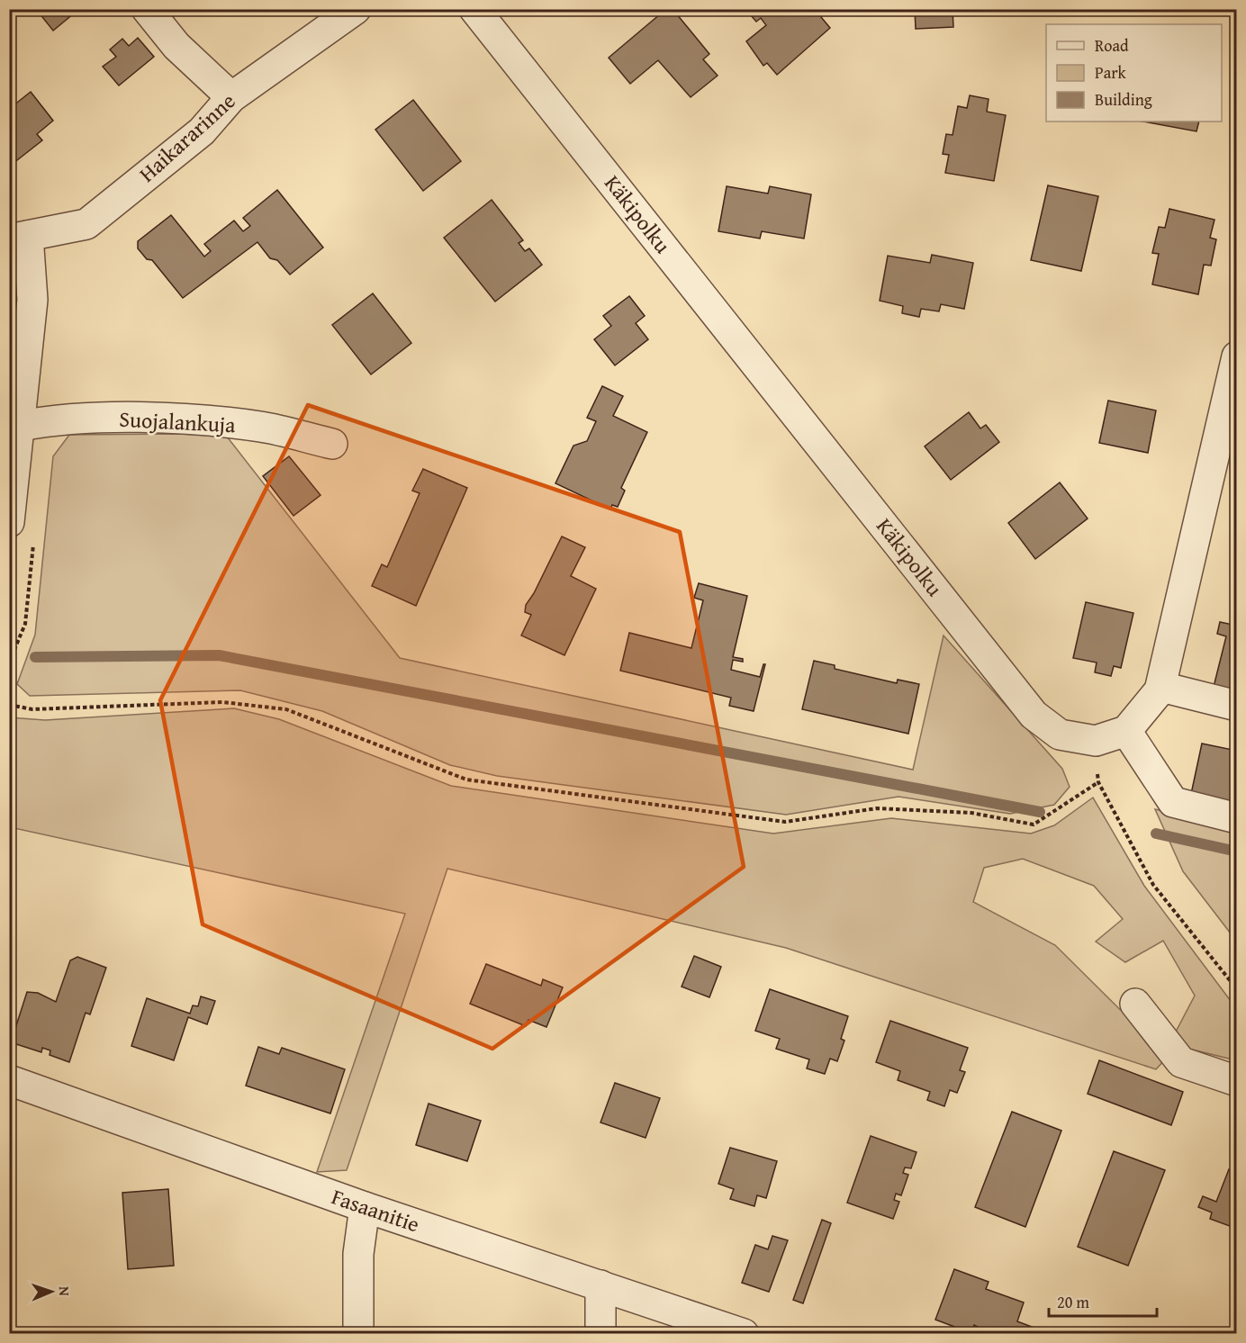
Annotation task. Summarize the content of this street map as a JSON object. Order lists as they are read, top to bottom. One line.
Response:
{"streets":{"street":["Haikararinne","Käkipolku","Suojalankuja","Fasaanitie"]},"legend":["Road","Park","Building"],"scale_bar":"20 m","north":"right"}
